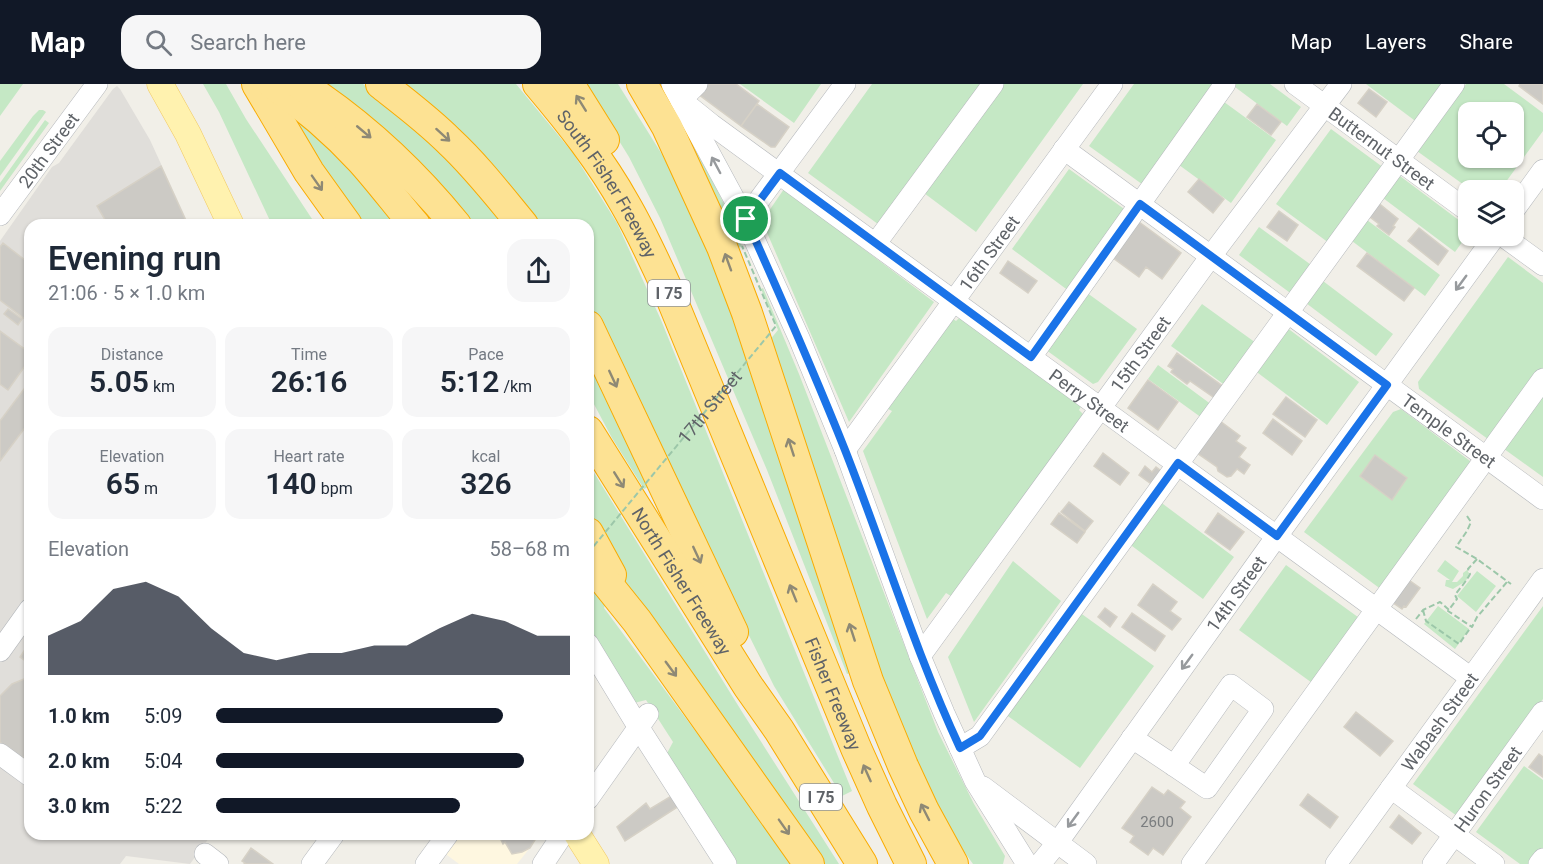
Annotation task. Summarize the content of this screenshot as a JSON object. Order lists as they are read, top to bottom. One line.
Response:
{"streets":{"highway":["South Fisher Freeway","I 75","North Fisher Freeway","Fisher Freeway"],"street":["Butternut Street","20th Street","16th Street","15th Street","Perry Street","Temple Street","14th Street","Wabash Street","Huron Street"],"path":["17th Street"]},"crossings":[["Butternut Street","15th Street"],["South Fisher Freeway","Fisher Freeway"],["16th Street","Perry Street"],["16th Street","Temple Street"],["I 75","North Fisher Freeway"],["15th Street","Perry Street"],["15th Street","Temple Street"],["Perry Street","14th Street"],["Perry Street","Wabash Street"],["Temple Street","14th Street"]],"house_numbers":["2600"],"page":{"header":"Map","search":"Search here","nav":["Map","Layers","Share"],"heading":["Evening run","21:06 · 5 × 1.0 km"],"stats":[["Distance","5.05 km"],["Time","26:16"],["Pace","5:12 /km"],["Elevation","65 m"],["Heart rate","140 bpm"],["kcal","326"]],"chart":["Elevation","58–68 m"],"list":[{"name":"1.0 km","note":"5:09"},{"name":"2.0 km","note":"5:04"},{"name":"3.0 km","note":"5:22"}]}}
